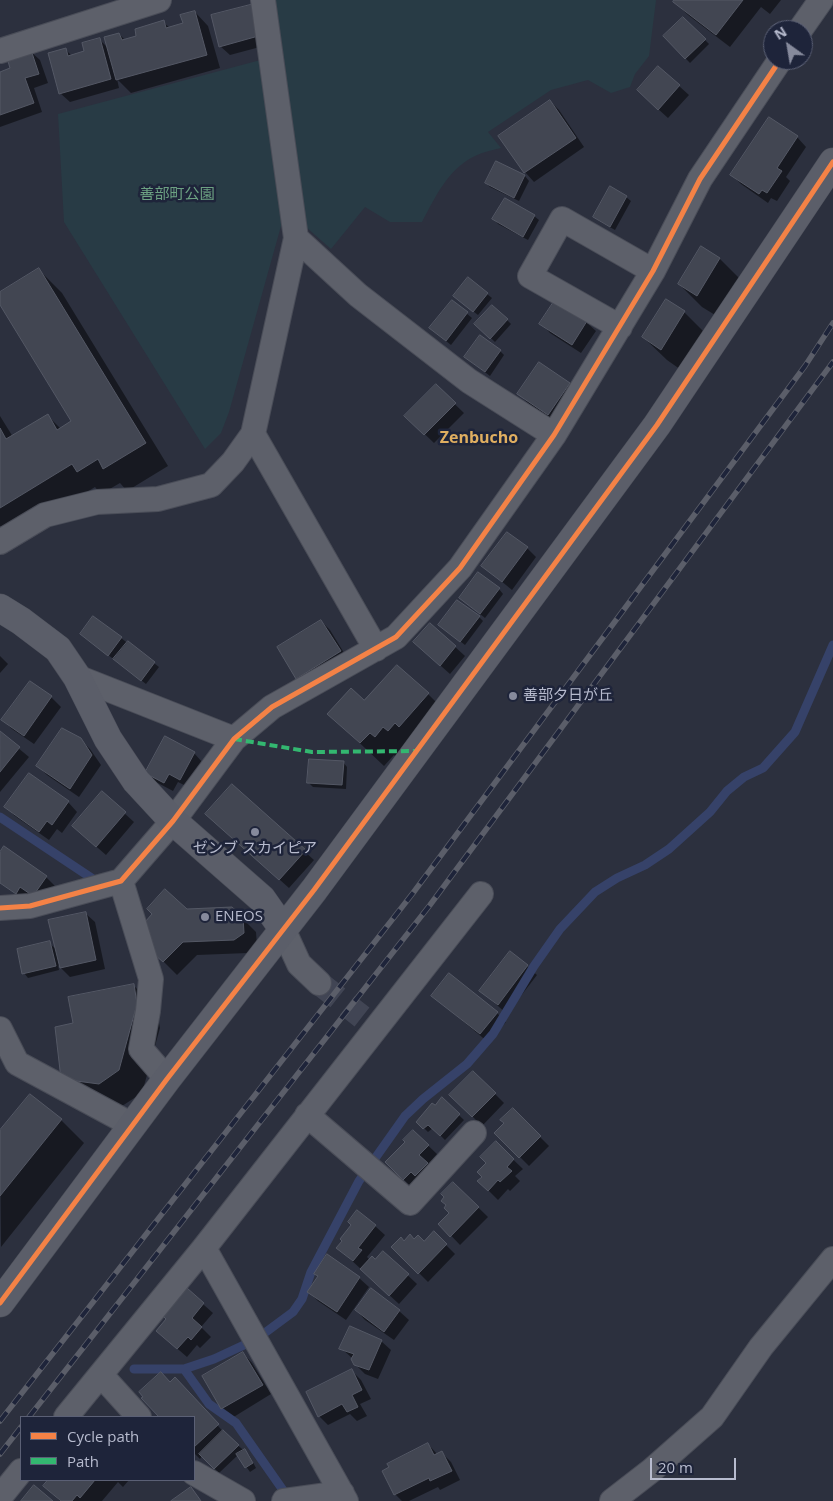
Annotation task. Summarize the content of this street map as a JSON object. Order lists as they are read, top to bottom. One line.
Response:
{"districts":["Zenbucho"],"parks":["善部町公園"],"places":["善部夕日が丘","ゼンブ スカイピア","ENEOS"],"legend":["Cycle path","Path"],"scale_bar":"20 m","north":"top left"}
